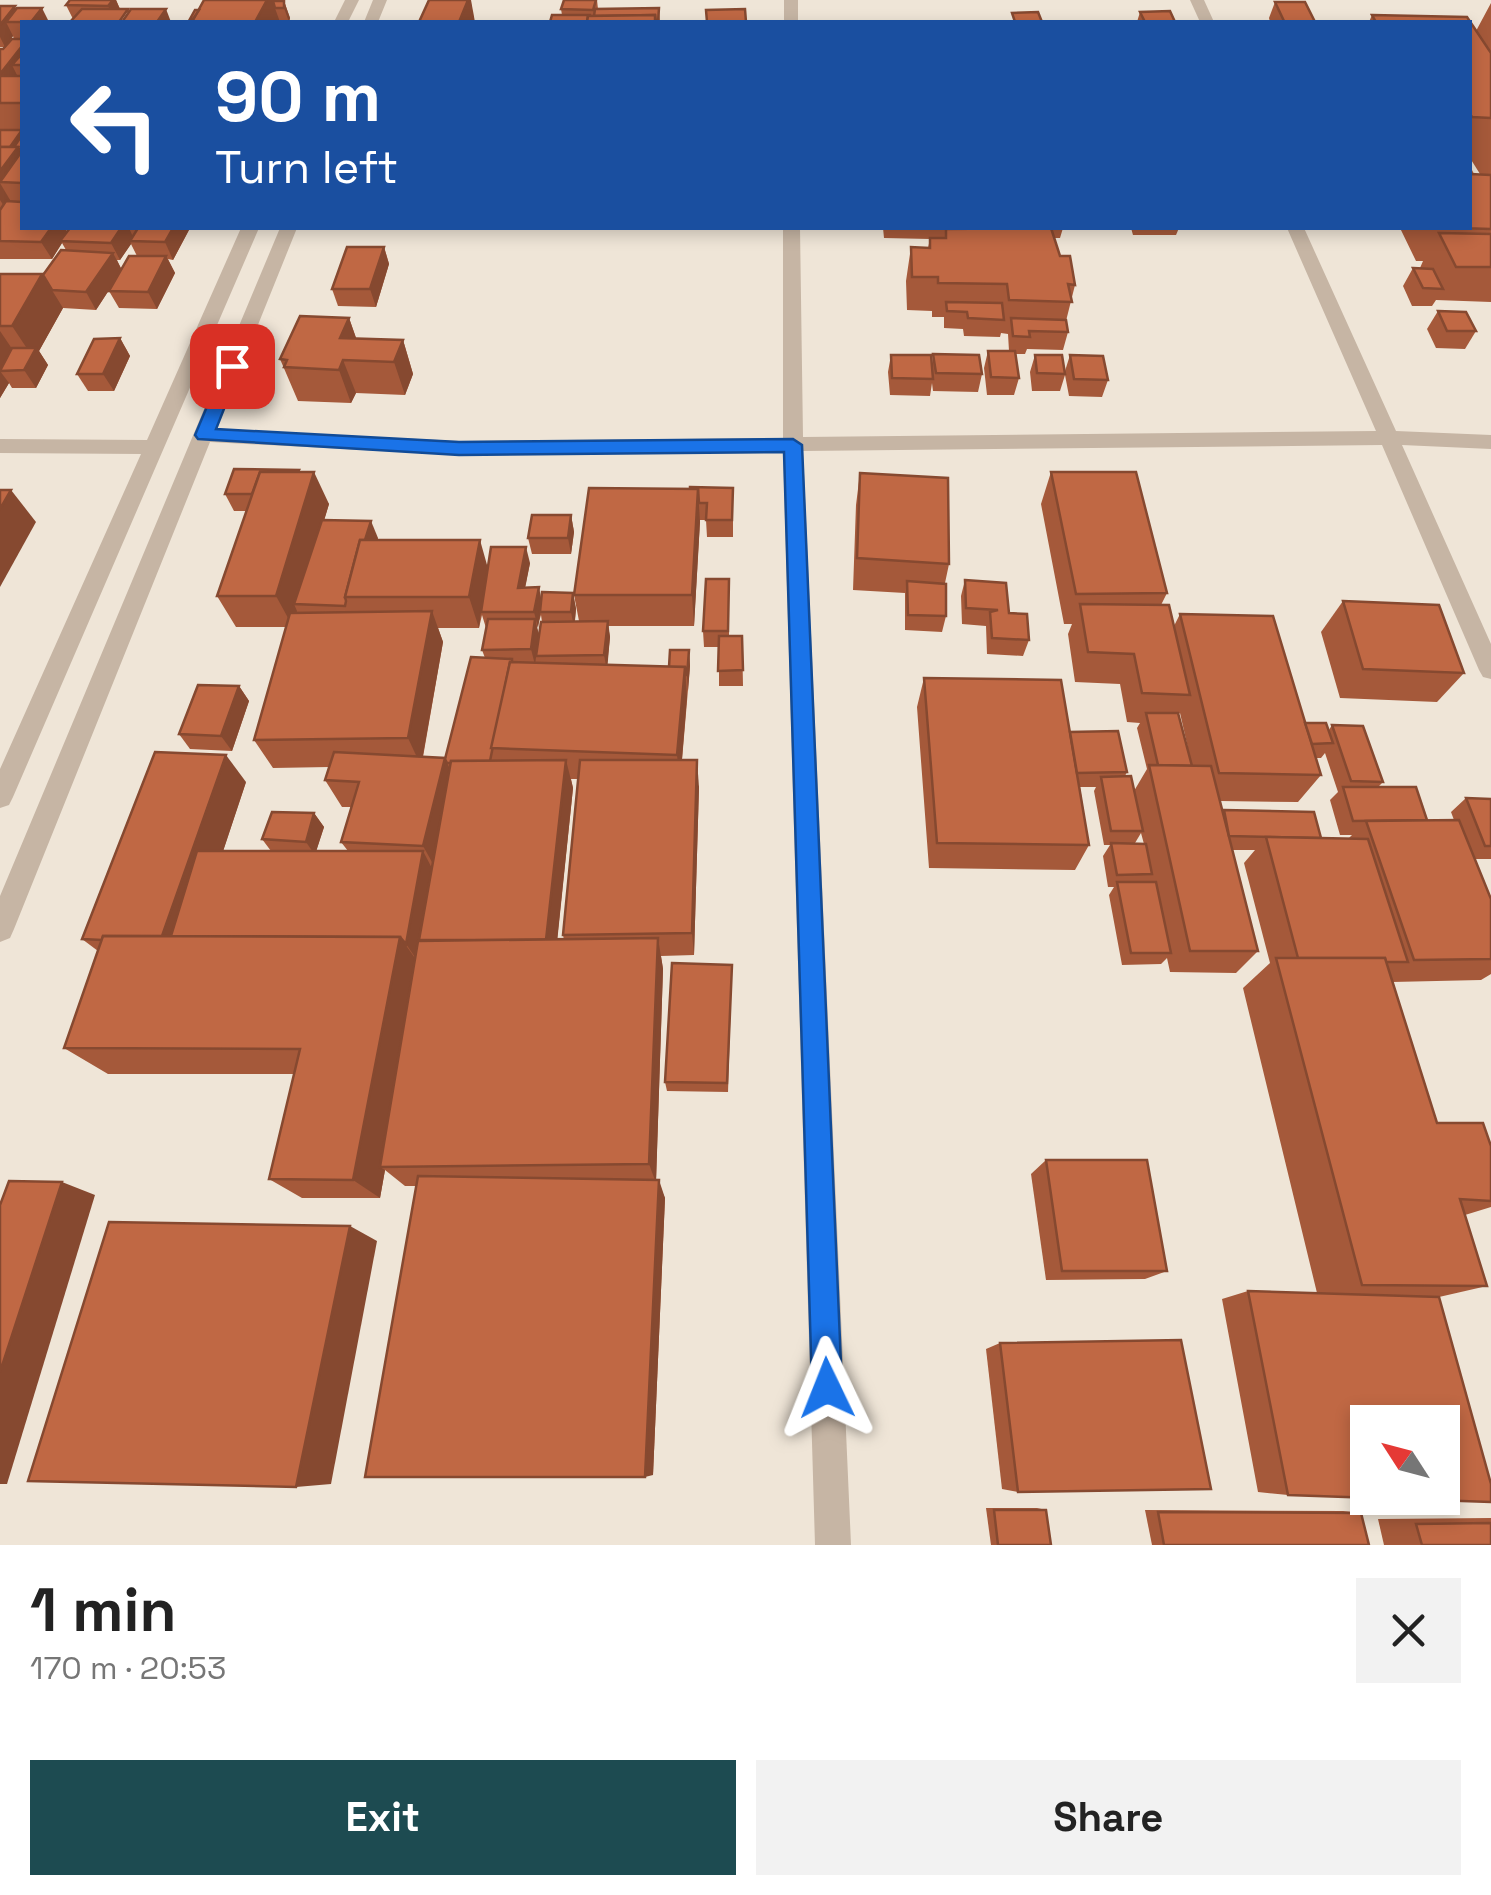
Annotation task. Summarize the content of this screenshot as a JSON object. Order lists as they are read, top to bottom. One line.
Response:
{"north":"top left","page":{"turn":["90 m","Turn left"],"heading":["1 min","170 m · 20:53"],"buttons":["Exit","Share"]}}
